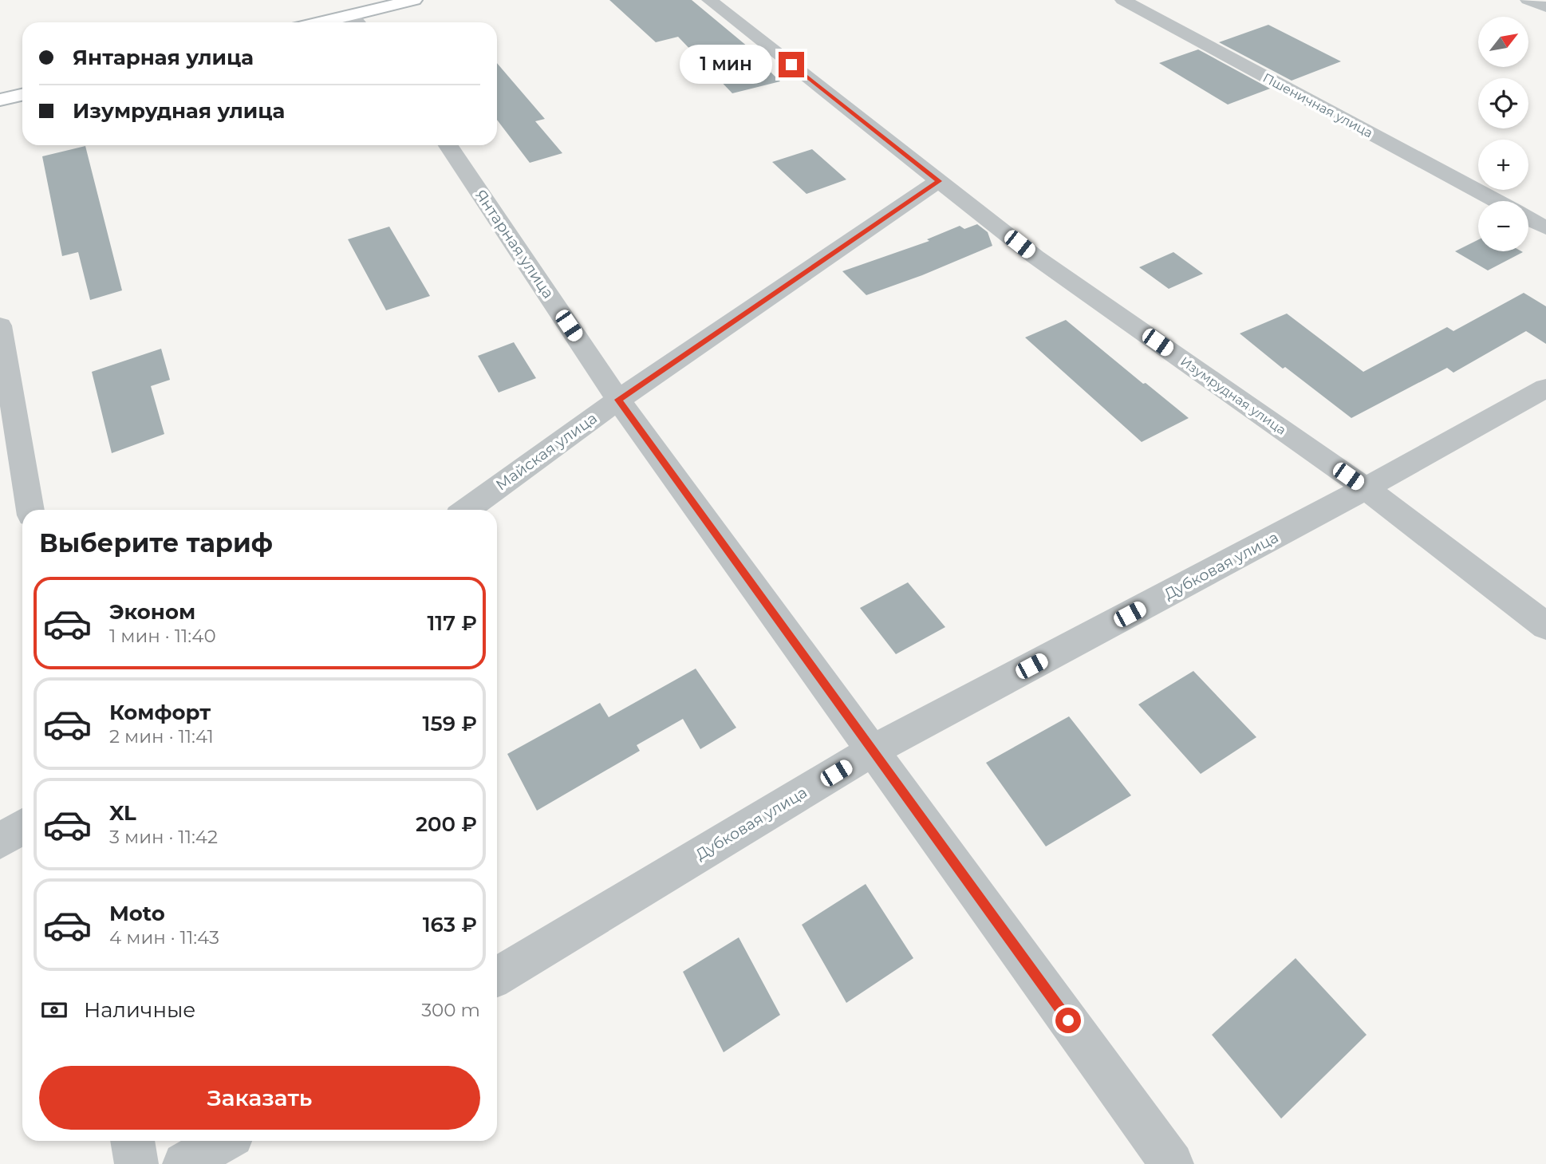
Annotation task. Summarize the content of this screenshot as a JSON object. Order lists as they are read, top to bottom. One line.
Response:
{"streets":{"street":["Пшеничная улица","Янтарная улица","Изумрудная улица","Майская улица","Дубковая улица"]},"crossings":[["Янтарная улица","Майская улица"],["Янтарная улица","Дубковая улица"],["Изумрудная улица","Майская улица"],["Изумрудная улица","Дубковая улица"]],"north":"top right","page":{"map_buttons":["+","−"],"banner":["Янтарная улица","Изумрудная улица"],"bubble":"1 мин","heading":"Выберите тариф","list":[{"name":"Эконом","note":"1 мин · 11:40","value":"117 ₽"},{"name":"Комфорт","note":"2 мин · 11:41","value":"159 ₽"},{"name":"XL","note":"3 мин · 11:42","value":"200 ₽"},{"name":"Moto","note":"4 мин · 11:43","value":"163 ₽"}],"pay":["Наличные","300 m"],"buttons":"Заказать"}}
